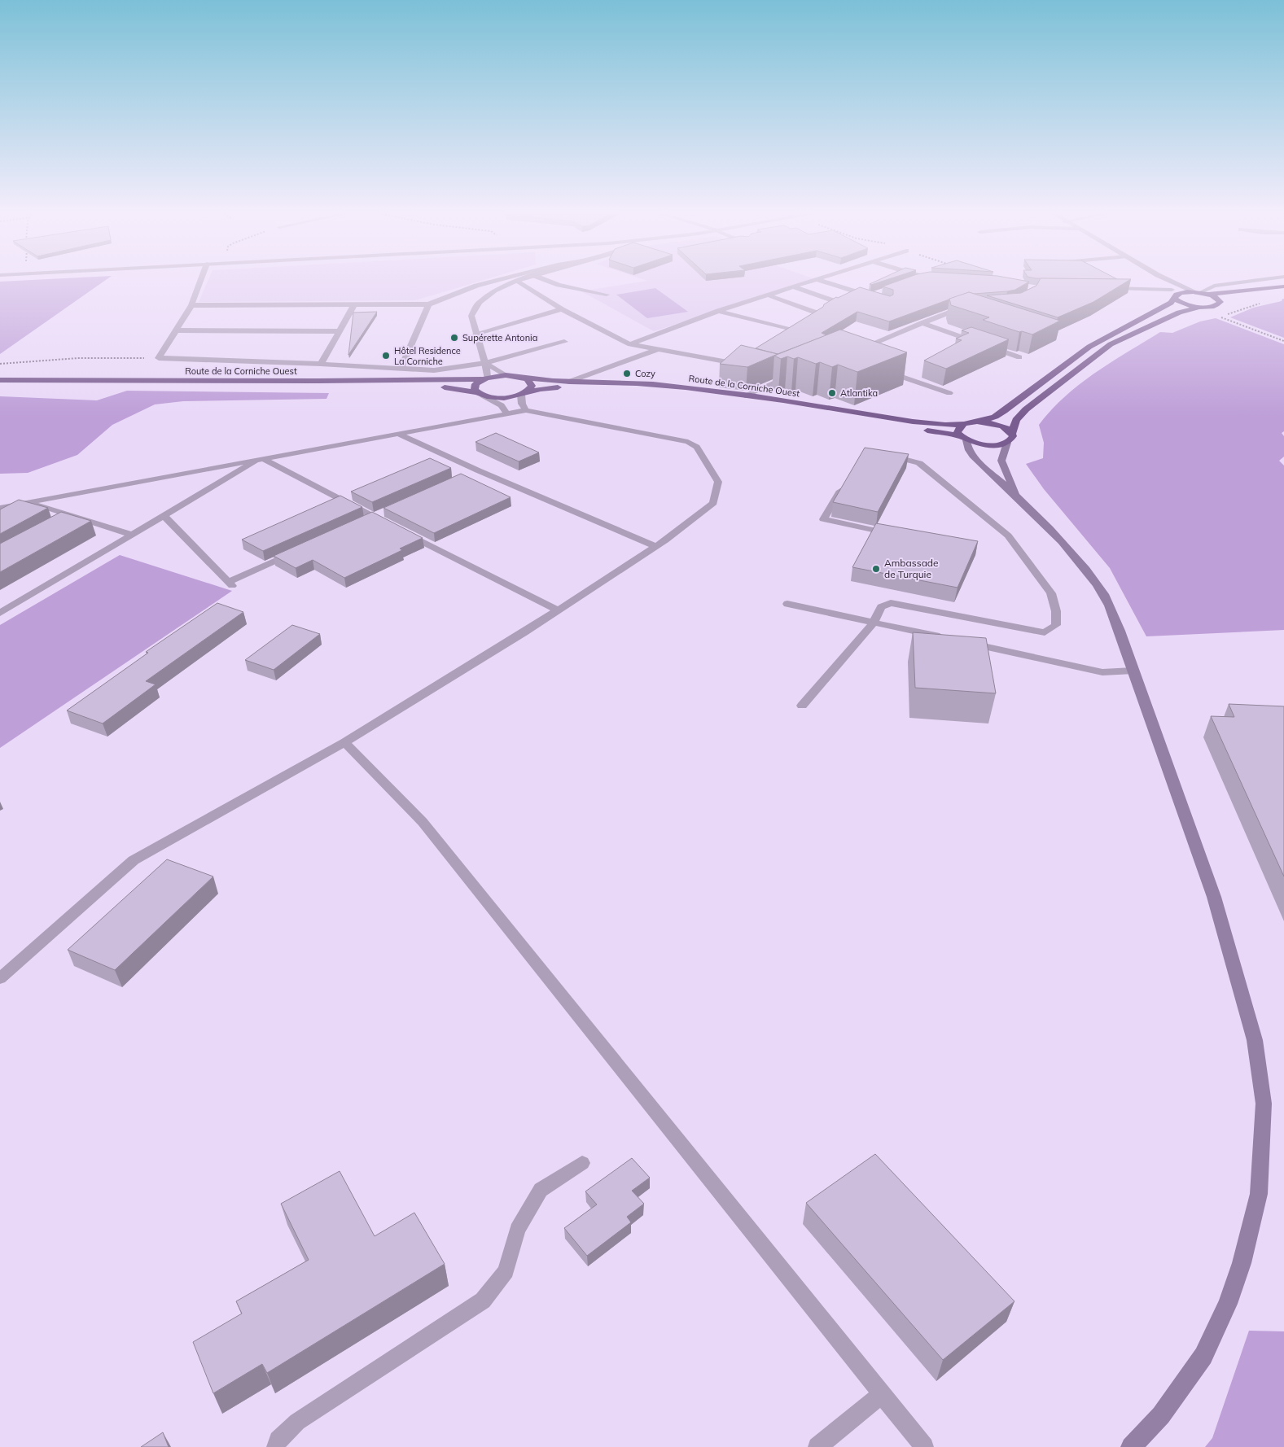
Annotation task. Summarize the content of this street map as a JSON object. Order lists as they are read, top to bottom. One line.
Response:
{"streets":{"highway":["Route de la Corniche Ouest"]},"places":["Supérette Antonia","Hôtel Residence La Corniche","Cozy","Atlantika","Ambassade de Turquie"]}
